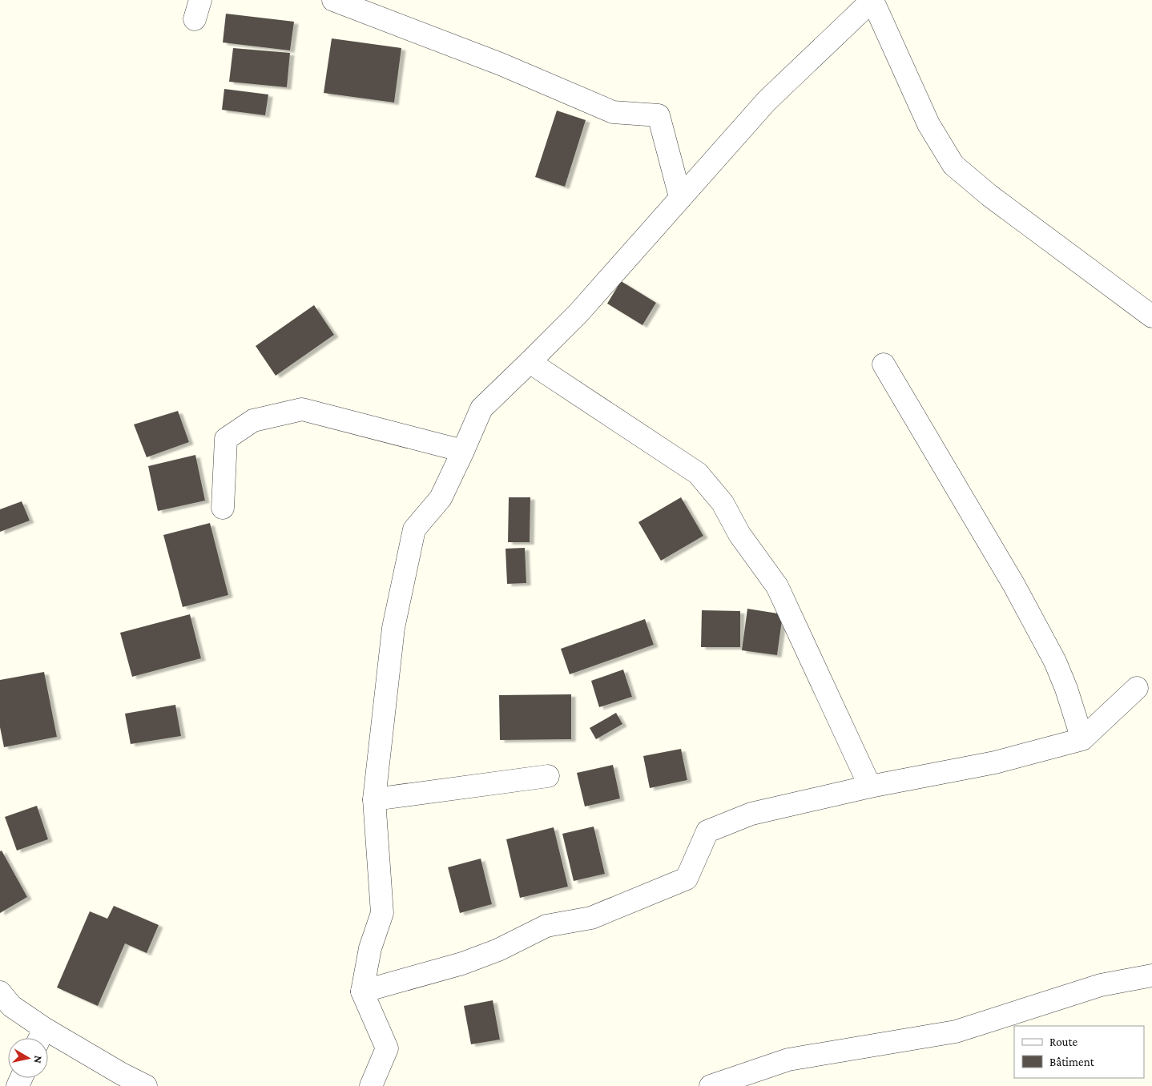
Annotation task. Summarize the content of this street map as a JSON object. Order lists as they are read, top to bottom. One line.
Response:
{"legend":["Route","Bâtiment"],"north":"right"}
